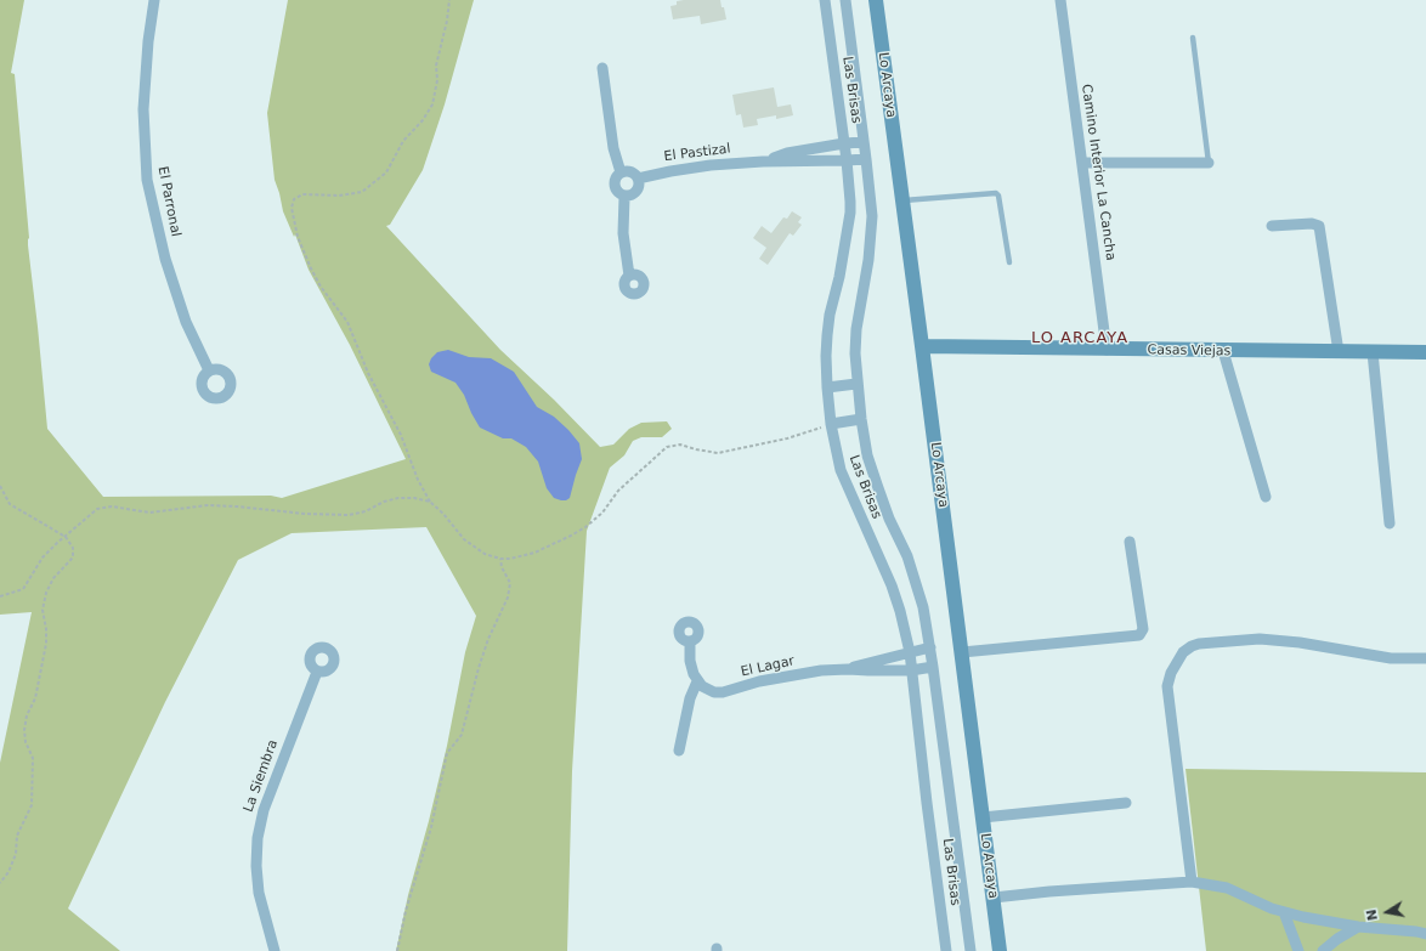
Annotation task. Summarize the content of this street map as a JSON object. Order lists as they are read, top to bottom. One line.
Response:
{"streets":{"street":["Lo Arcaya","Las Brisas","El Pastizal","Camino Interior La Cancha","El Parronal","Casas Viejas","El Lagar","La Siembra"]},"crossings":[["Lo Arcaya","Casas Viejas"],["Camino Interior La Cancha","Casas Viejas"]],"districts":["LO ARCAYA"],"north":"left"}
